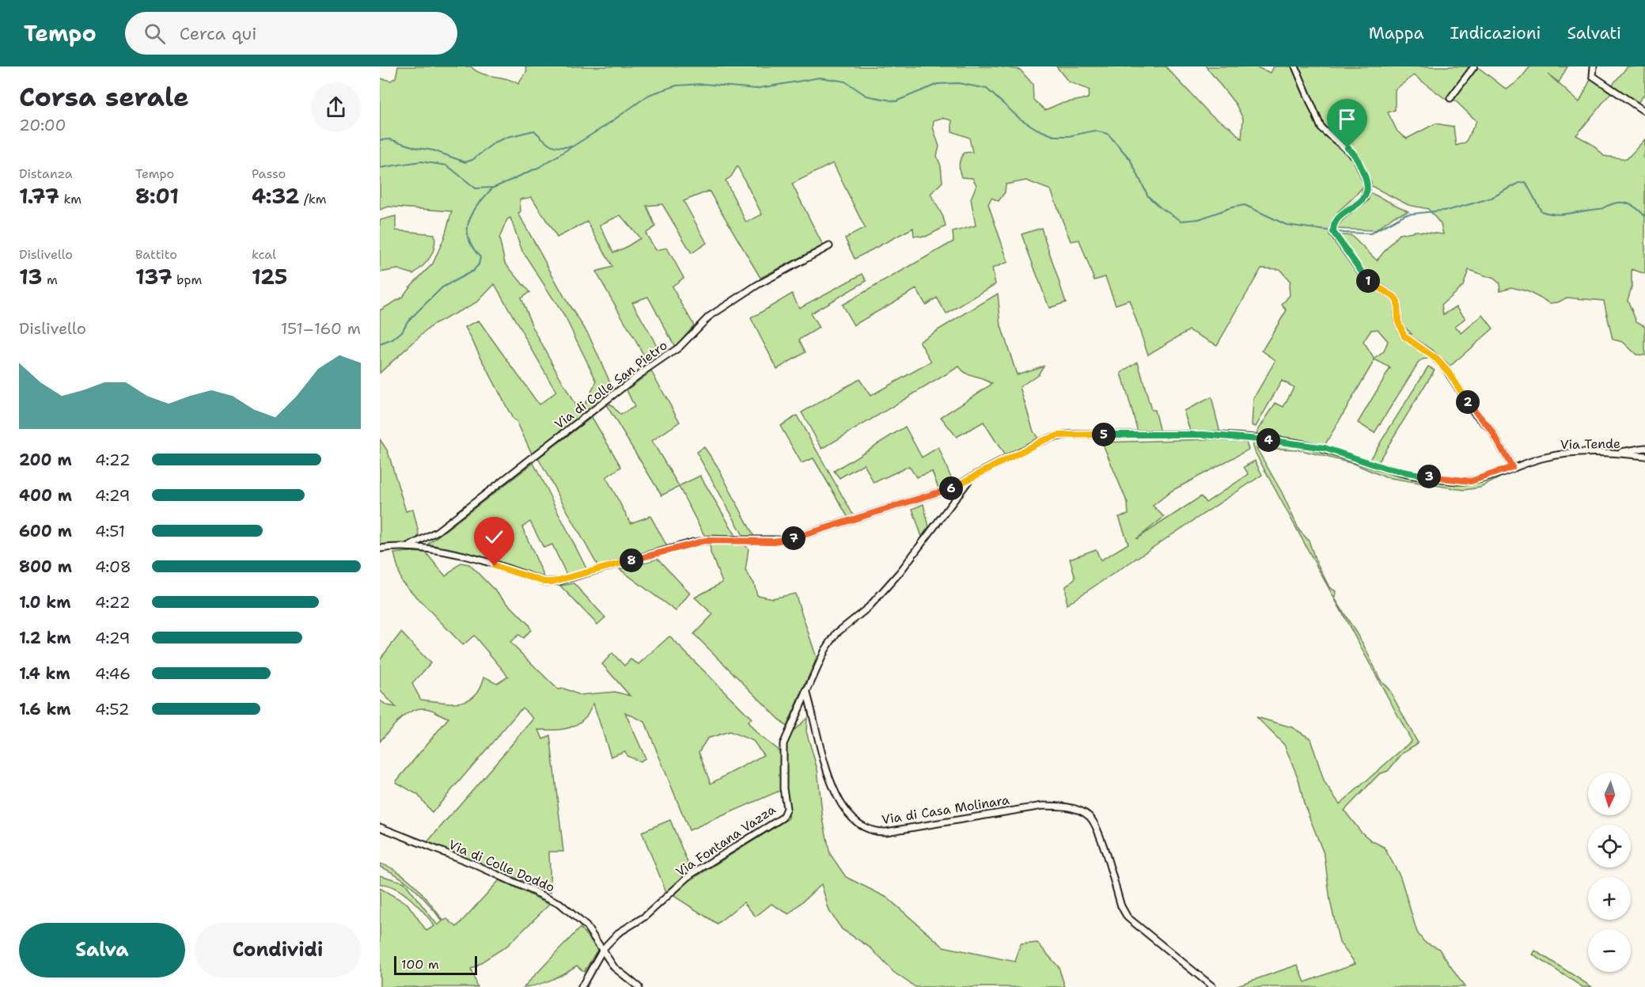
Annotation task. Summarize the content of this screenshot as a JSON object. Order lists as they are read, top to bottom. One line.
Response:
{"streets":{"street":["Via di Colle San Pietro","Via Tende","Via di Casa Molinara","Via Fontana Vazza","Via di Colle Doddo"]},"crossings":[["Via di Colle San Pietro","Via Tende"],["Via di Casa Molinara","Via Fontana Vazza"],["Via Fontana Vazza","Via di Colle Doddo"]],"scale_bar":"100 m","north":"bottom","page":{"header":"Tempo","search":"Cerca qui","nav":["Mappa","Indicazioni","Salvati"],"heading":["Corsa serale","20:00"],"stats":[["Distanza","1.77 km"],["Tempo","8:01"],["Passo","4:32 /km"],["Dislivello","13 m"],["Battito","137 bpm"],["kcal","125"]],"pins":["1","2","5","4","3","6","7","8"],"chart":["Dislivello","151–160 m"],"list":[{"name":"200 m","note":"4:22"},{"name":"400 m","note":"4:29"},{"name":"600 m","note":"4:51"},{"name":"800 m","note":"4:08"},{"name":"1.0 km","note":"4:22"},{"name":"1.2 km","note":"4:29"},{"name":"1.4 km","note":"4:46"},{"name":"1.6 km","note":"4:52"}],"map_buttons":["+","−"],"buttons":["Salva","Condividi"],"scale":"100 m"}}
